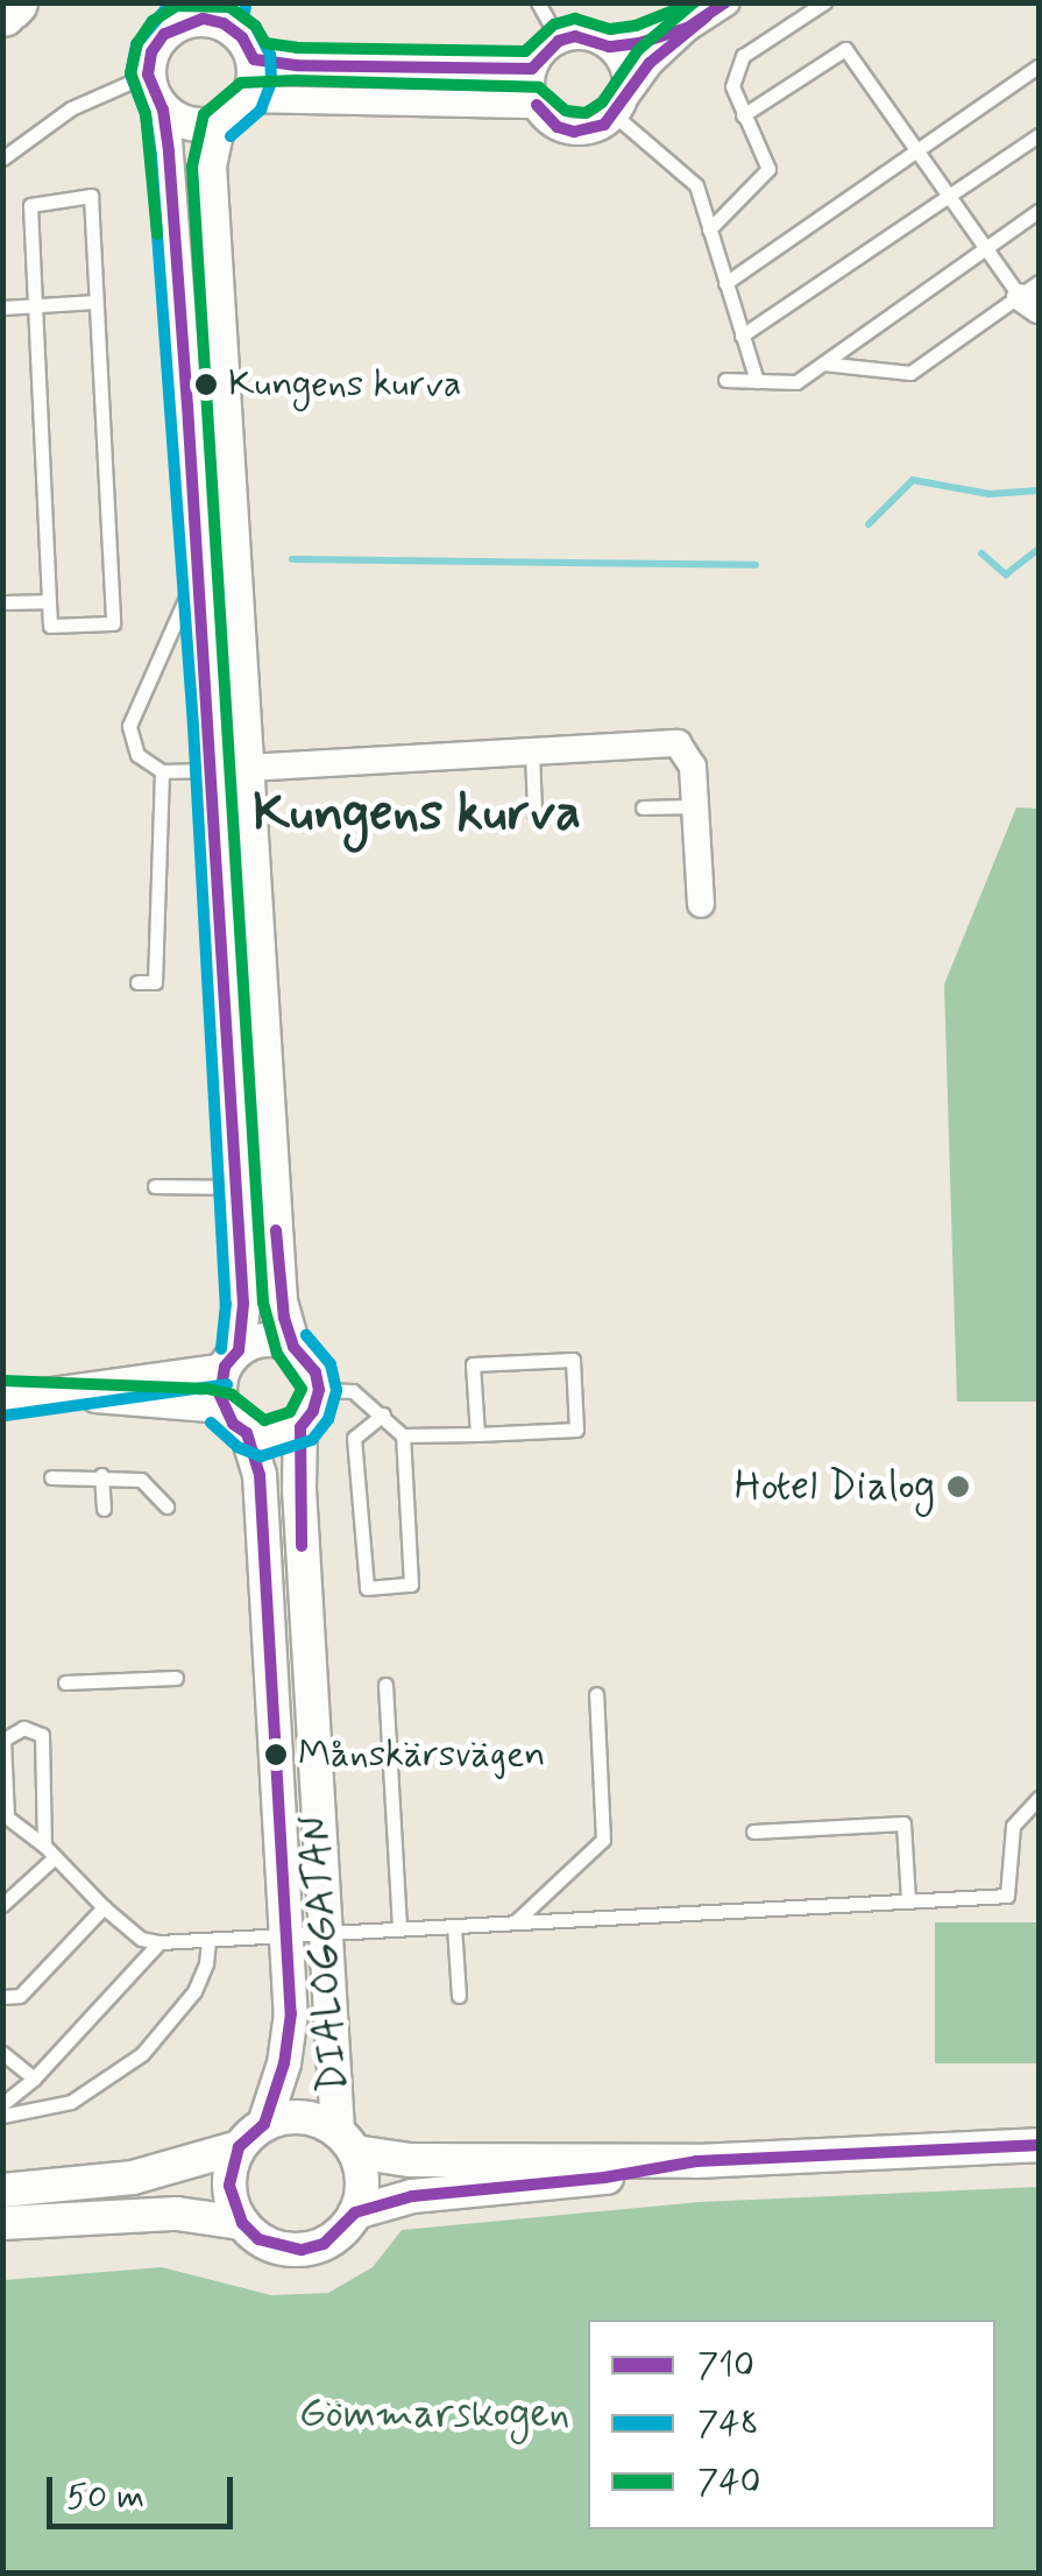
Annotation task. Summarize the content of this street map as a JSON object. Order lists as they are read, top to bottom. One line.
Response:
{"streets":{"street":["DIALOGGATAN"]},"districts":["Kungens kurva"],"parks":["Gömmarskogen"],"places":["Kungens kurva","Hotel Dialog","Månskärsvägen"],"lines":["transit line 710","transit line 748","transit line 740"],"legend":["710","748","740"],"scale_bar":"50 m"}
